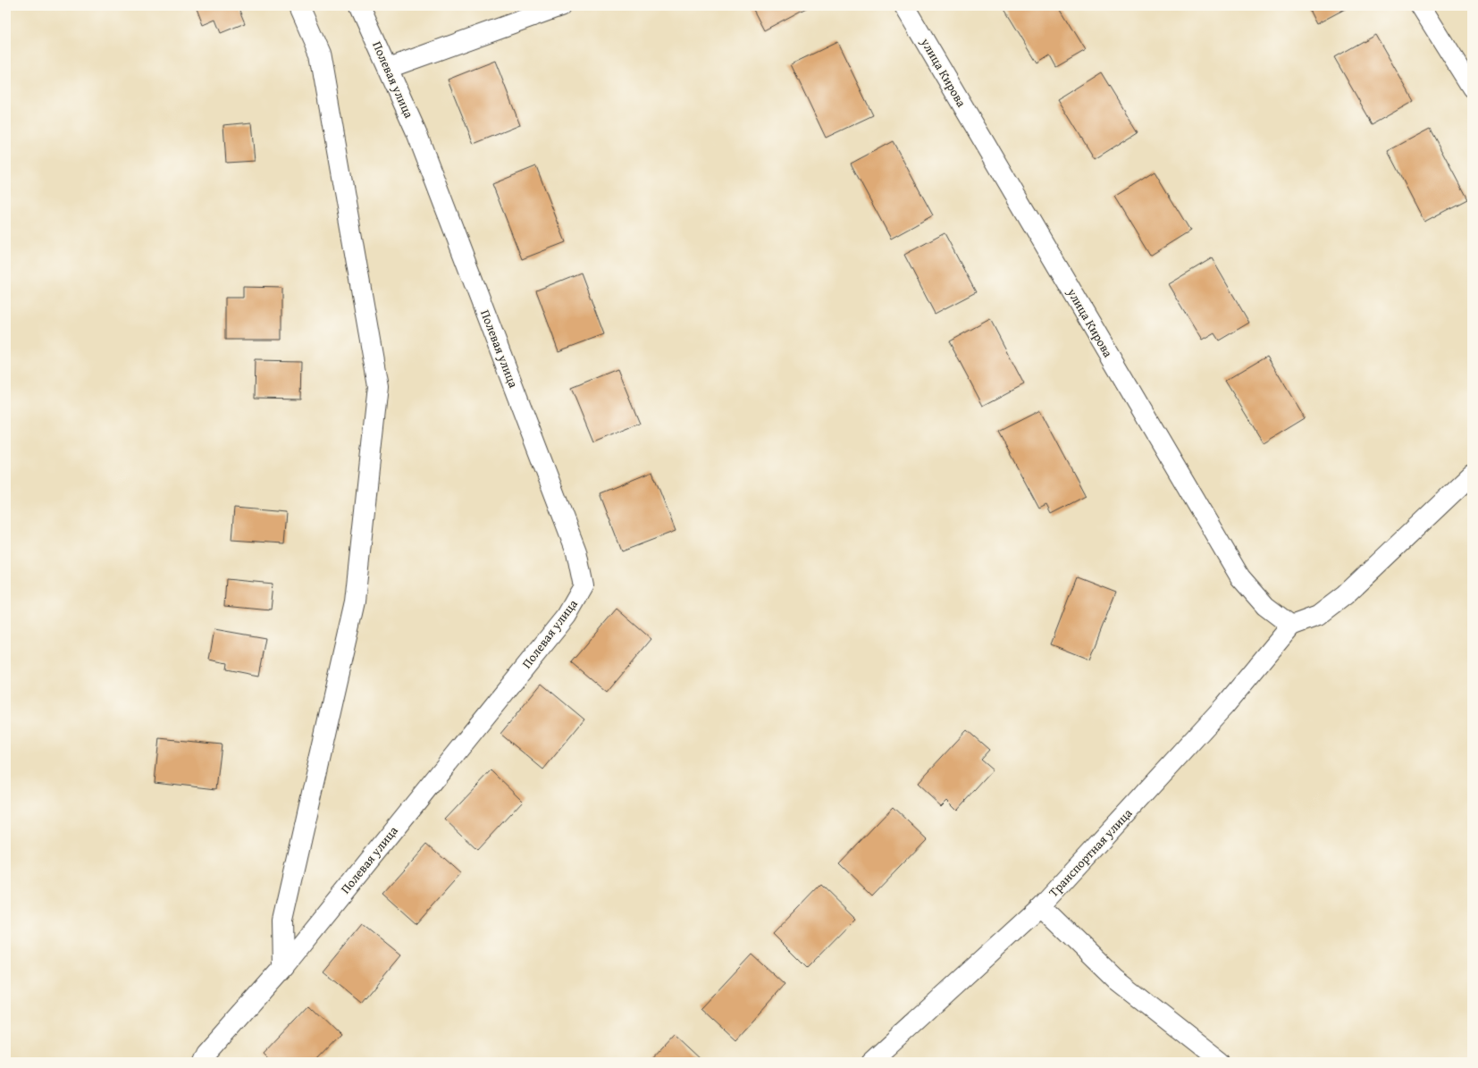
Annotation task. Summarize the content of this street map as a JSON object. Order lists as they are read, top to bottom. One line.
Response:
{"streets":{"street":["улица Кирова","Полевая улица","Транспортная улица"]},"crossings":[["улица Кирова","Транспортная улица"]]}
